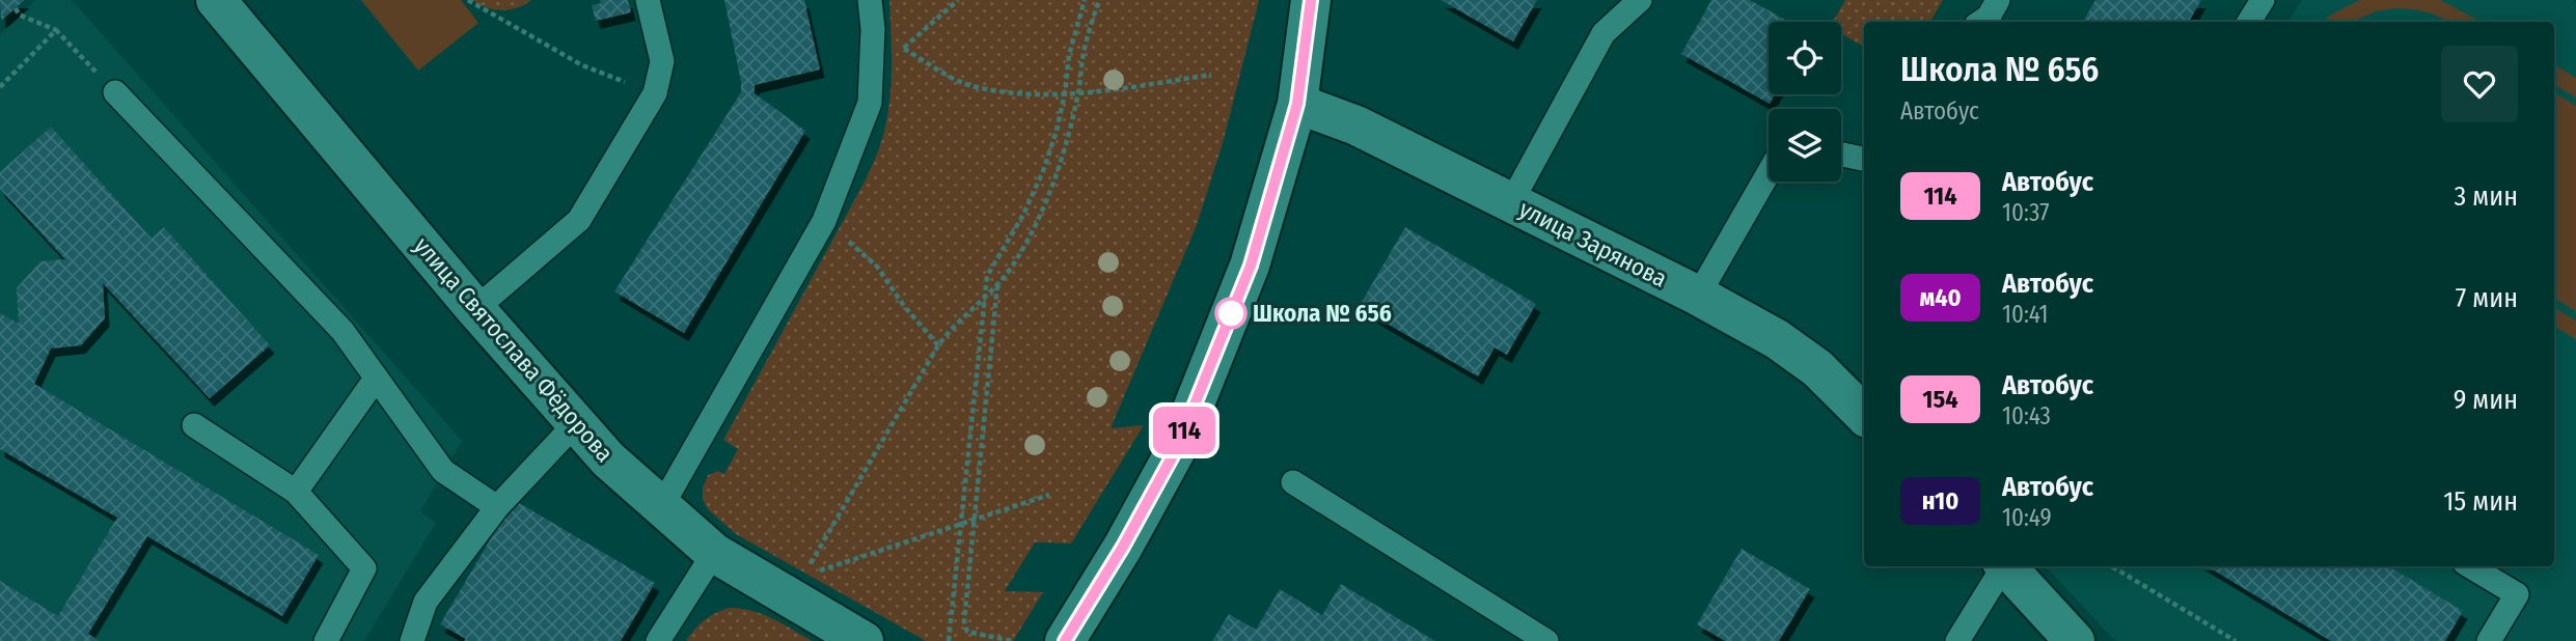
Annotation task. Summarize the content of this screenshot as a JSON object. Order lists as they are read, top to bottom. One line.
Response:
{"streets":{"street":["улица Зарянова","улица Святослава Фёдорова"]},"places":["Школа № 656"],"lines":["bus line 114"],"page":{"on_map":"114","heading":["Школа № 656","Автобус"],"list":[{"mark":"114","name":"Автобус","note":"10:37","value":"3 мин"},{"mark":"м40","name":"Автобус","note":"10:41","value":"7 мин"},{"mark":"154","name":"Автобус","note":"10:43","value":"9 мин"},{"mark":"н10","name":"Автобус","note":"10:49","value":"15 мин"}]}}
